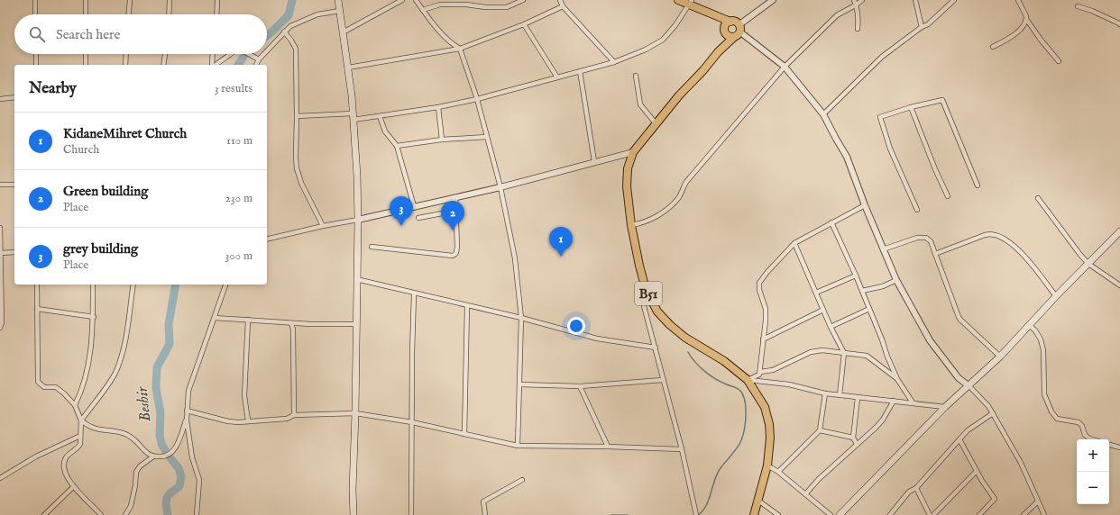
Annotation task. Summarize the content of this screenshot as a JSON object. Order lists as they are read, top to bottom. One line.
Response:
{"streets":{"highway":["B51"]},"water":["Beshir"],"page":{"search":"Search here","heading":["Nearby","3 results"],"list":[{"mark":"1","name":"KidaneMihret Church","note":"Church","value":"110 m"},{"mark":"2","name":"Green building","note":"Place","value":"230 m"},{"mark":"3","name":"grey building","note":"Place","value":"300 m"}],"pins":["3","2","1"],"map_buttons":["+","−"]}}
